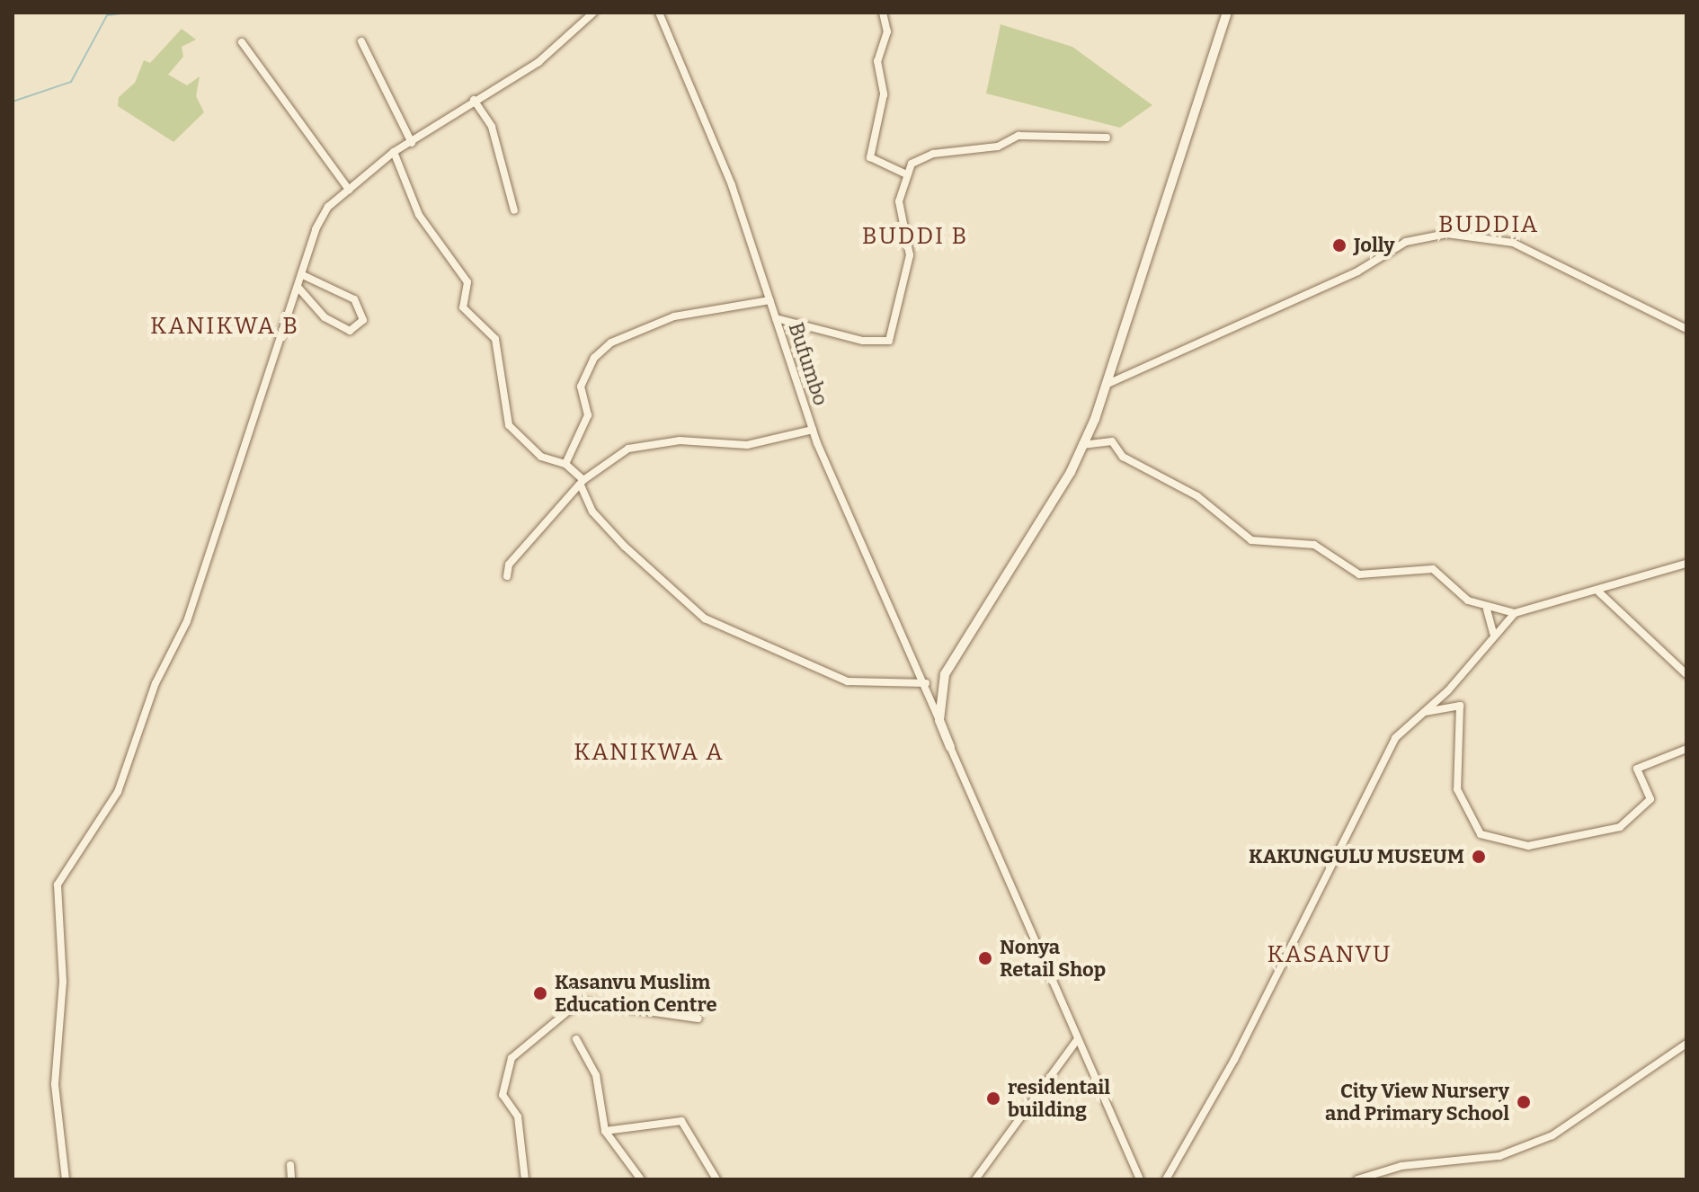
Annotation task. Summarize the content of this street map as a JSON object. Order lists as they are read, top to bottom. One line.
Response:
{"streets":{"street":["Bufumbo"]},"districts":["BUDDIA","BUDDI B","KANIKWA B","KANIKWA A","KASANVU"],"places":["Jolly","KAKUNGULU MUSEUM","Nonya Retail Shop","Kasanvu Muslim Education Centre","residentail building","City View Nursery and Primary School"]}
